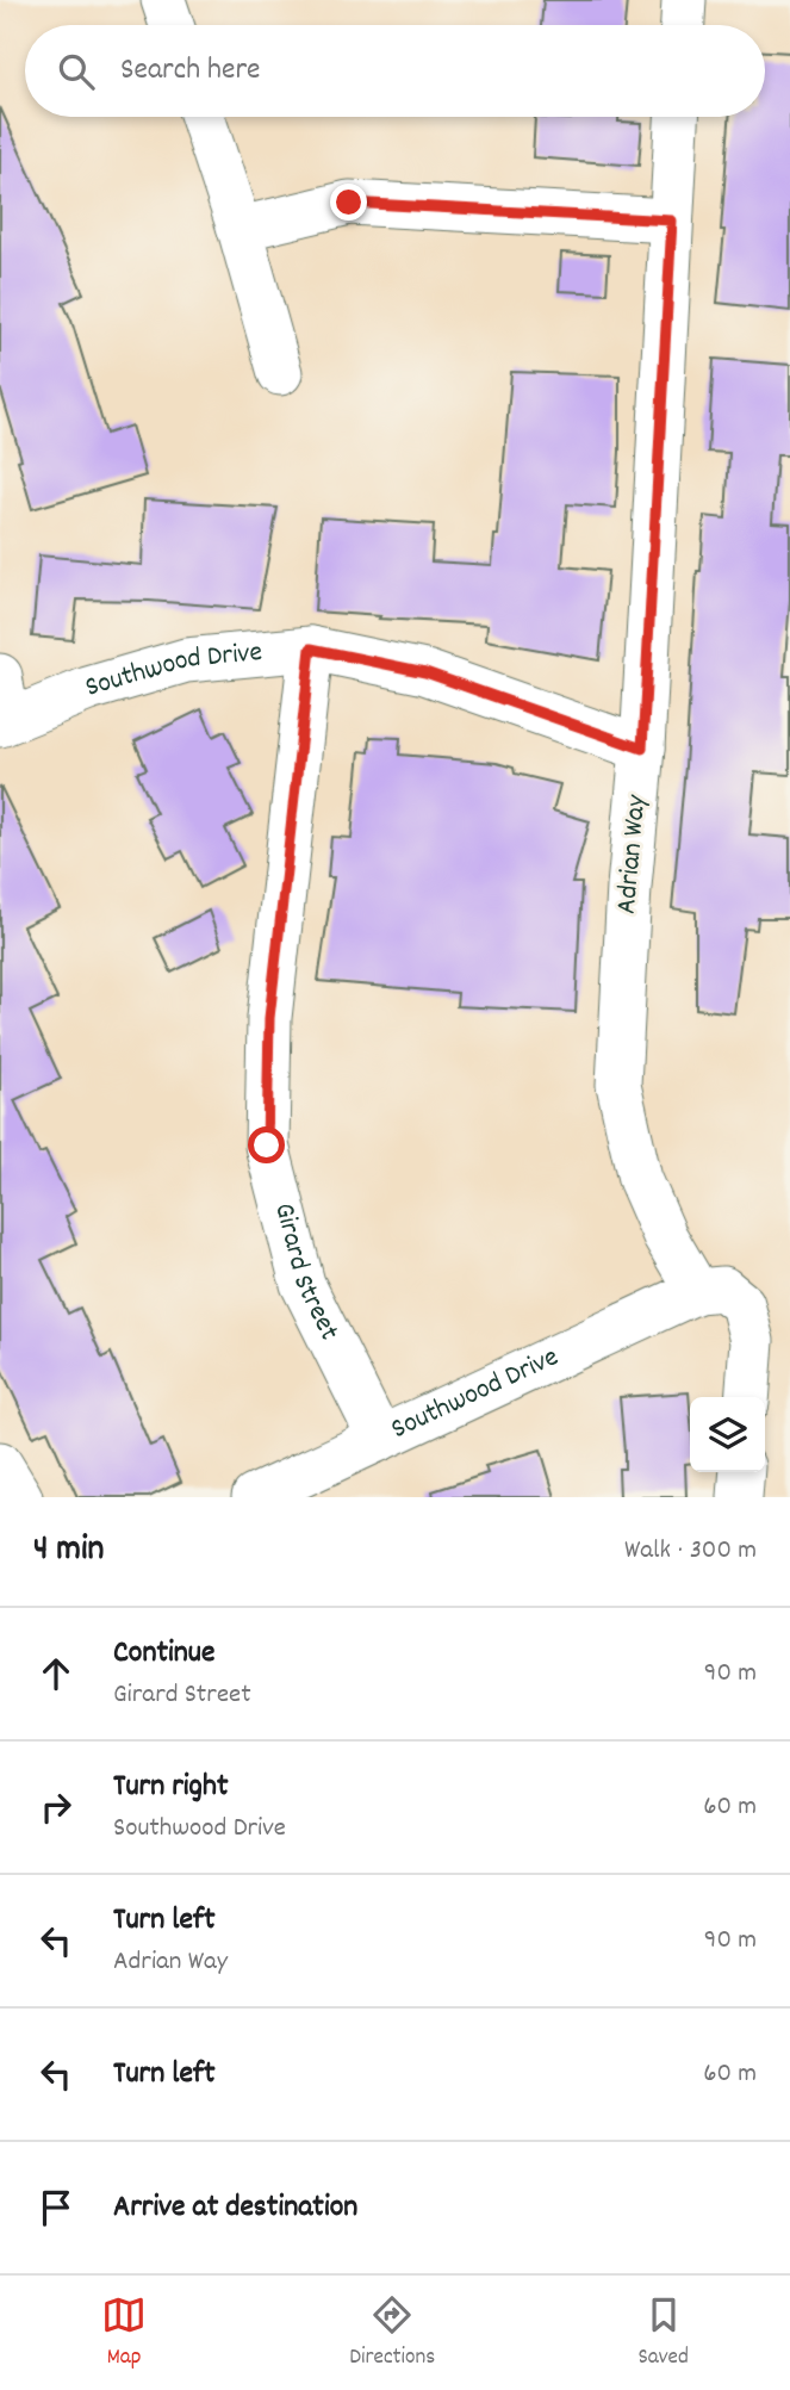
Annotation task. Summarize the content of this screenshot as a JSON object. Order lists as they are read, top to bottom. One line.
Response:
{"streets":{"street":["Southwood Drive","Adrian Way","Girard Street"]},"crossings":[["Southwood Drive","Adrian Way"],["Southwood Drive","Girard Street"]],"page":{"search":"Search here","heading":["4 min","Walk · 300 m"],"list":[["Continue","Girard Street","90 m"],["Turn right","Southwood Drive","60 m"],["Turn left","Adrian Way","90 m"],["Turn left","60 m"],"Arrive at destination"],"nav":["Map","Directions","Saved"]}}
